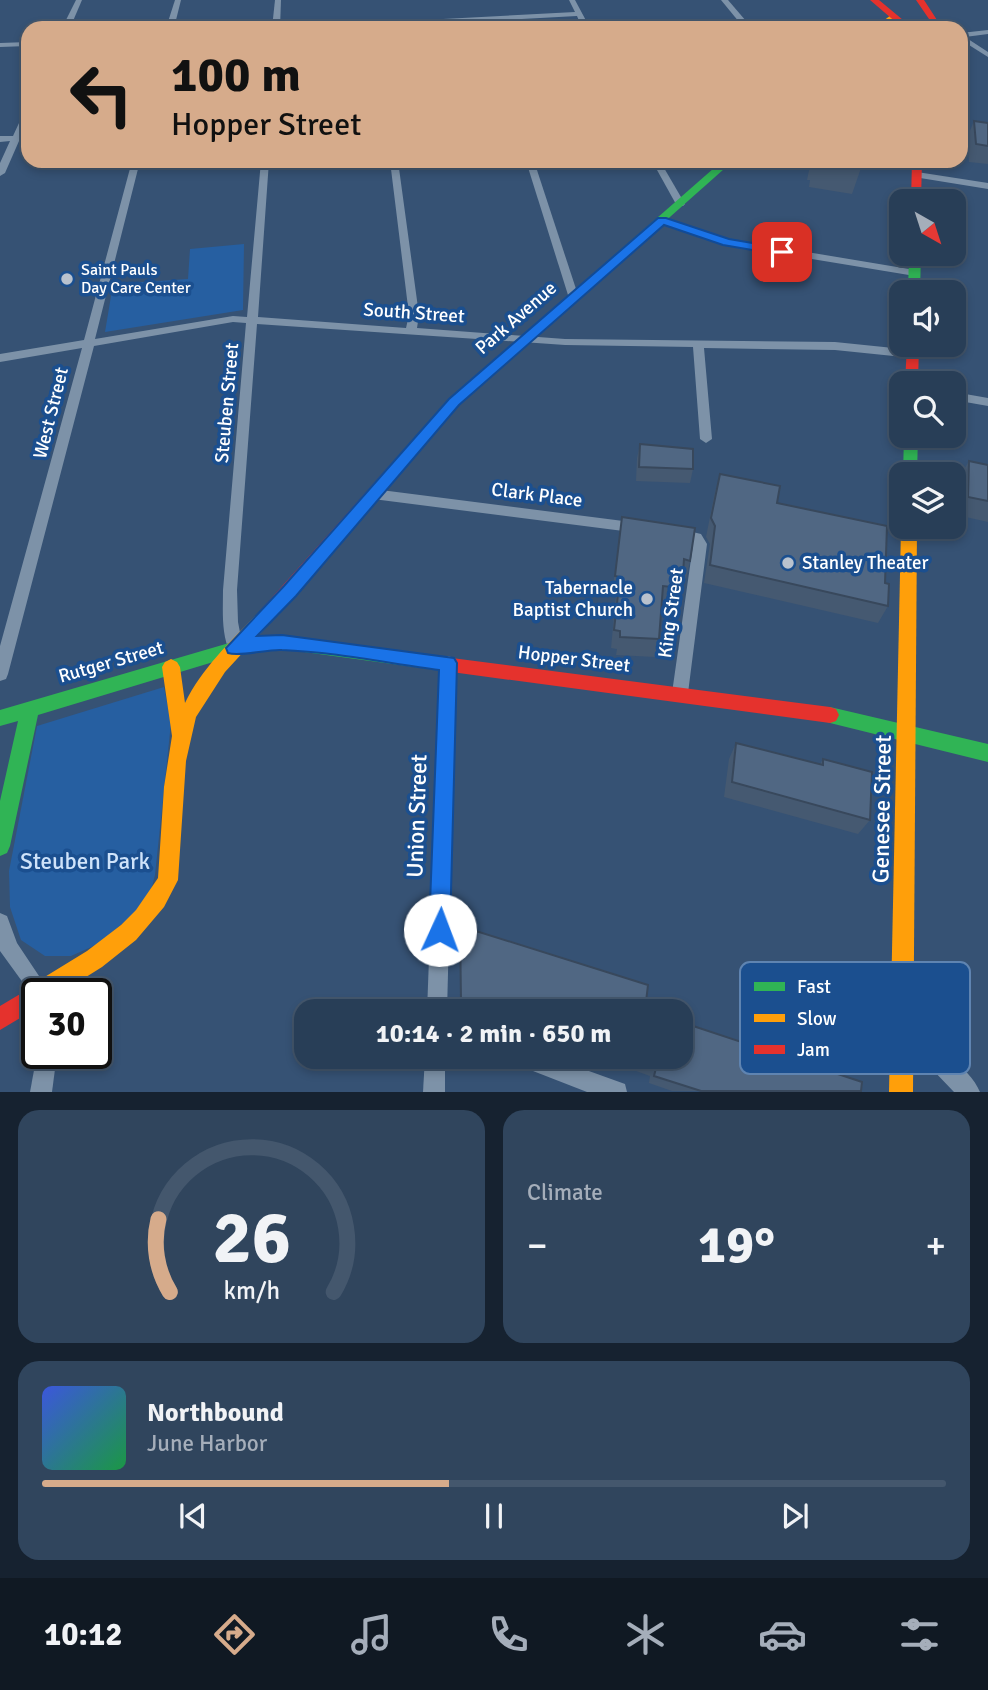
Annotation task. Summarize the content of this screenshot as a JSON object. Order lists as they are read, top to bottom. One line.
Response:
{"streets":{"street":["South Street","Park Avenue","Steuben Street","West Street","Clark Place","King Street","Hopper Street","Rutger Street","Genesee Street","Union Street"]},"crossings":[["South Street","Park Avenue"],["South Street","Steuben Street"],["South Street","West Street"],["Park Avenue","Steuben Street"],["Park Avenue","Clark Place"],["Park Avenue","Hopper Street"],["Park Avenue","Rutger Street"],["Steuben Street","Hopper Street"],["Steuben Street","Rutger Street"],["Clark Place","King Street"],["King Street","Hopper Street"],["Hopper Street","Rutger Street"],["Hopper Street","Genesee Street"],["Hopper Street","Union Street"]],"parks":["Steuben Park"],"places":["Saint Pauls Day Care Center","Stanley Theater","Tabernacle Baptist Church"],"legend":["Fast","Slow","Jam"],"north":"bottom right","page":{"turn":["100 m","Hopper Street"],"limit":"30","trip":"10:14 · 2 min · 650 m","tile":"Climate","heat":["−","19°","+"],"song":["Northbound","June Harbor"],"tabs":"10:12","gauge":["26","km/h"]}}
